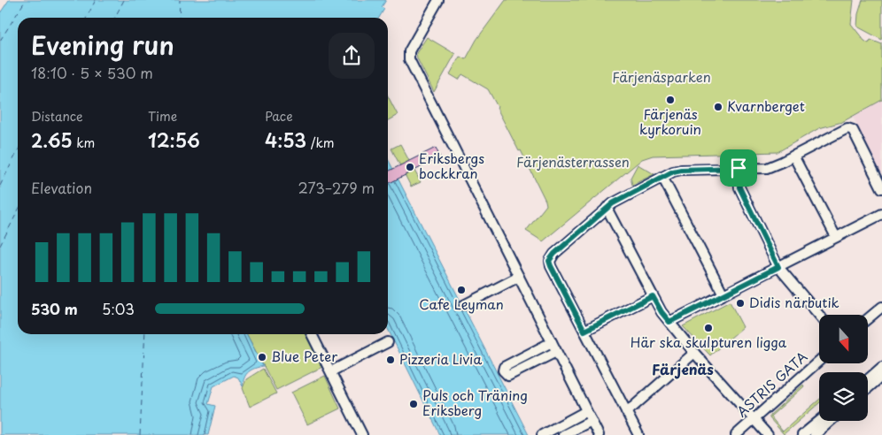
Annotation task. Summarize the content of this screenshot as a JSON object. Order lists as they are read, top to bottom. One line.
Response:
{"streets":{"street":["ASTRIS GATA"]},"districts":["Färjenäs"],"parks":["Färjenäsparken","Färjenästerrassen"],"places":["Färjenäs kyrkoruin","Kvarnberget","Eriksbergs bockkran","Cafe Leyman","Didis närbutik","Här ska skulpturen ligga","Blue Peter","Pizzeria Livia","Puls och Träning Eriksberg"],"north":"bottom","page":{"heading":["Evening run","18:10 · 5 × 530 m"],"stats":[["Distance","2.65 km"],["Time","12:56"],["Pace","4:53 /km"]],"chart":["Elevation","273–279 m"],"list":[{"name":"530 m","note":"5:03"}]}}
